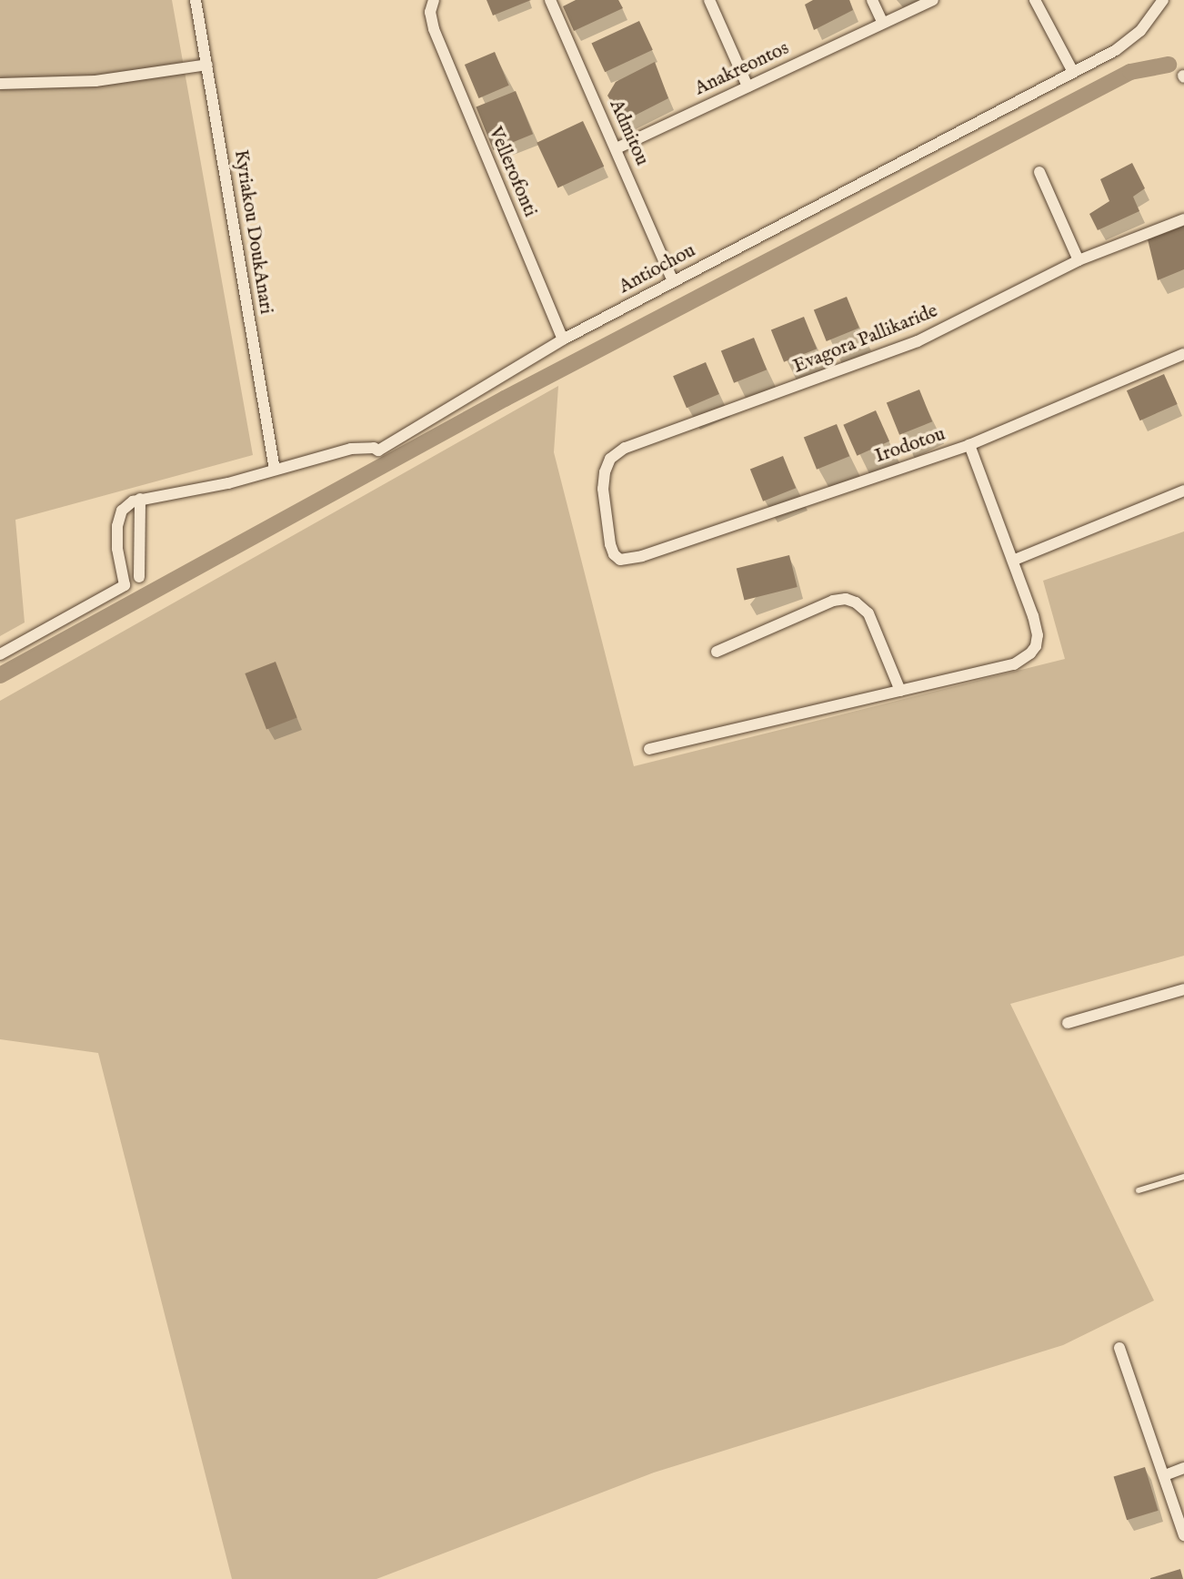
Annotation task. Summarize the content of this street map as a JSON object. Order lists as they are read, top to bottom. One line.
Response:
{"streets":{"street":["Anakreontos","Admitou","Vellerofonti","Kyriakou DoukAnari","Antiochou","Evagora Pallikaride","Irodotou"]},"crossings":[["Anakreontos","Admitou"],["Admitou","Antiochou"],["Vellerofonti","Antiochou"],["Kyriakou DoukAnari","Antiochou"],["Evagora Pallikaride","Irodotou"]]}
